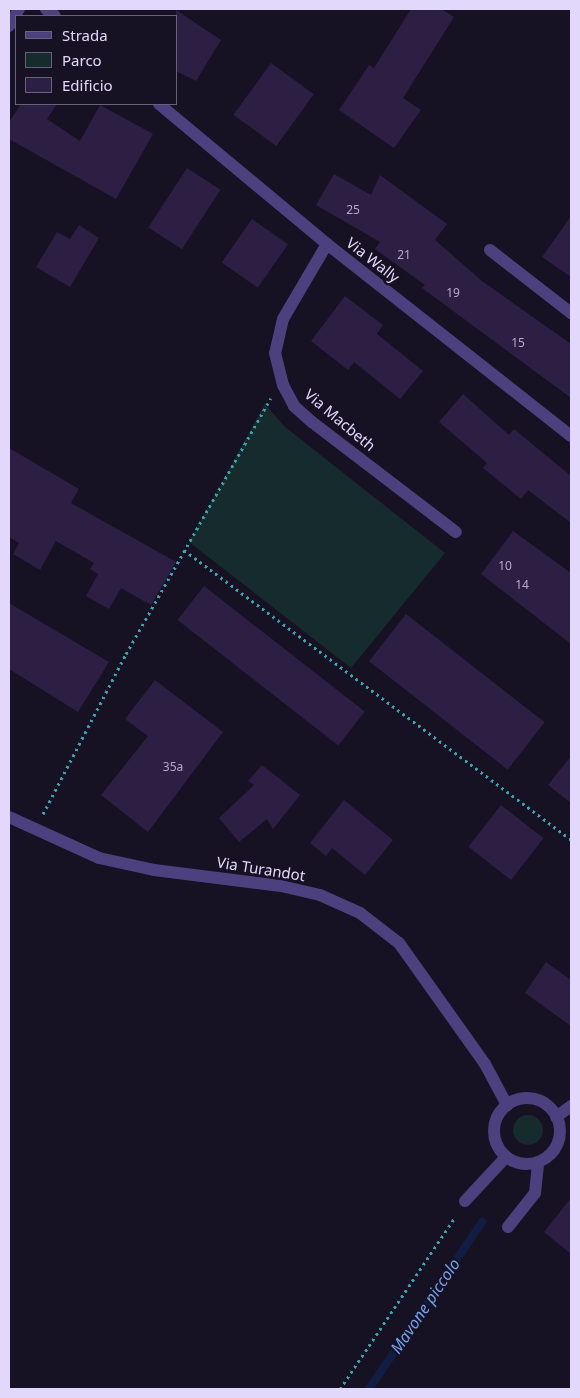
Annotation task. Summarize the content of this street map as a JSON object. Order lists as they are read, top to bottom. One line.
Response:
{"streets":{"street":["Via Wally","Via Macbeth","Via Turandot"]},"crossings":[["Via Wally","Via Macbeth"]],"water":["Mavone piccolo"],"house_numbers":["25","21","19","15","10","14","35a"],"legend":["Strada","Parco","Edificio"]}
